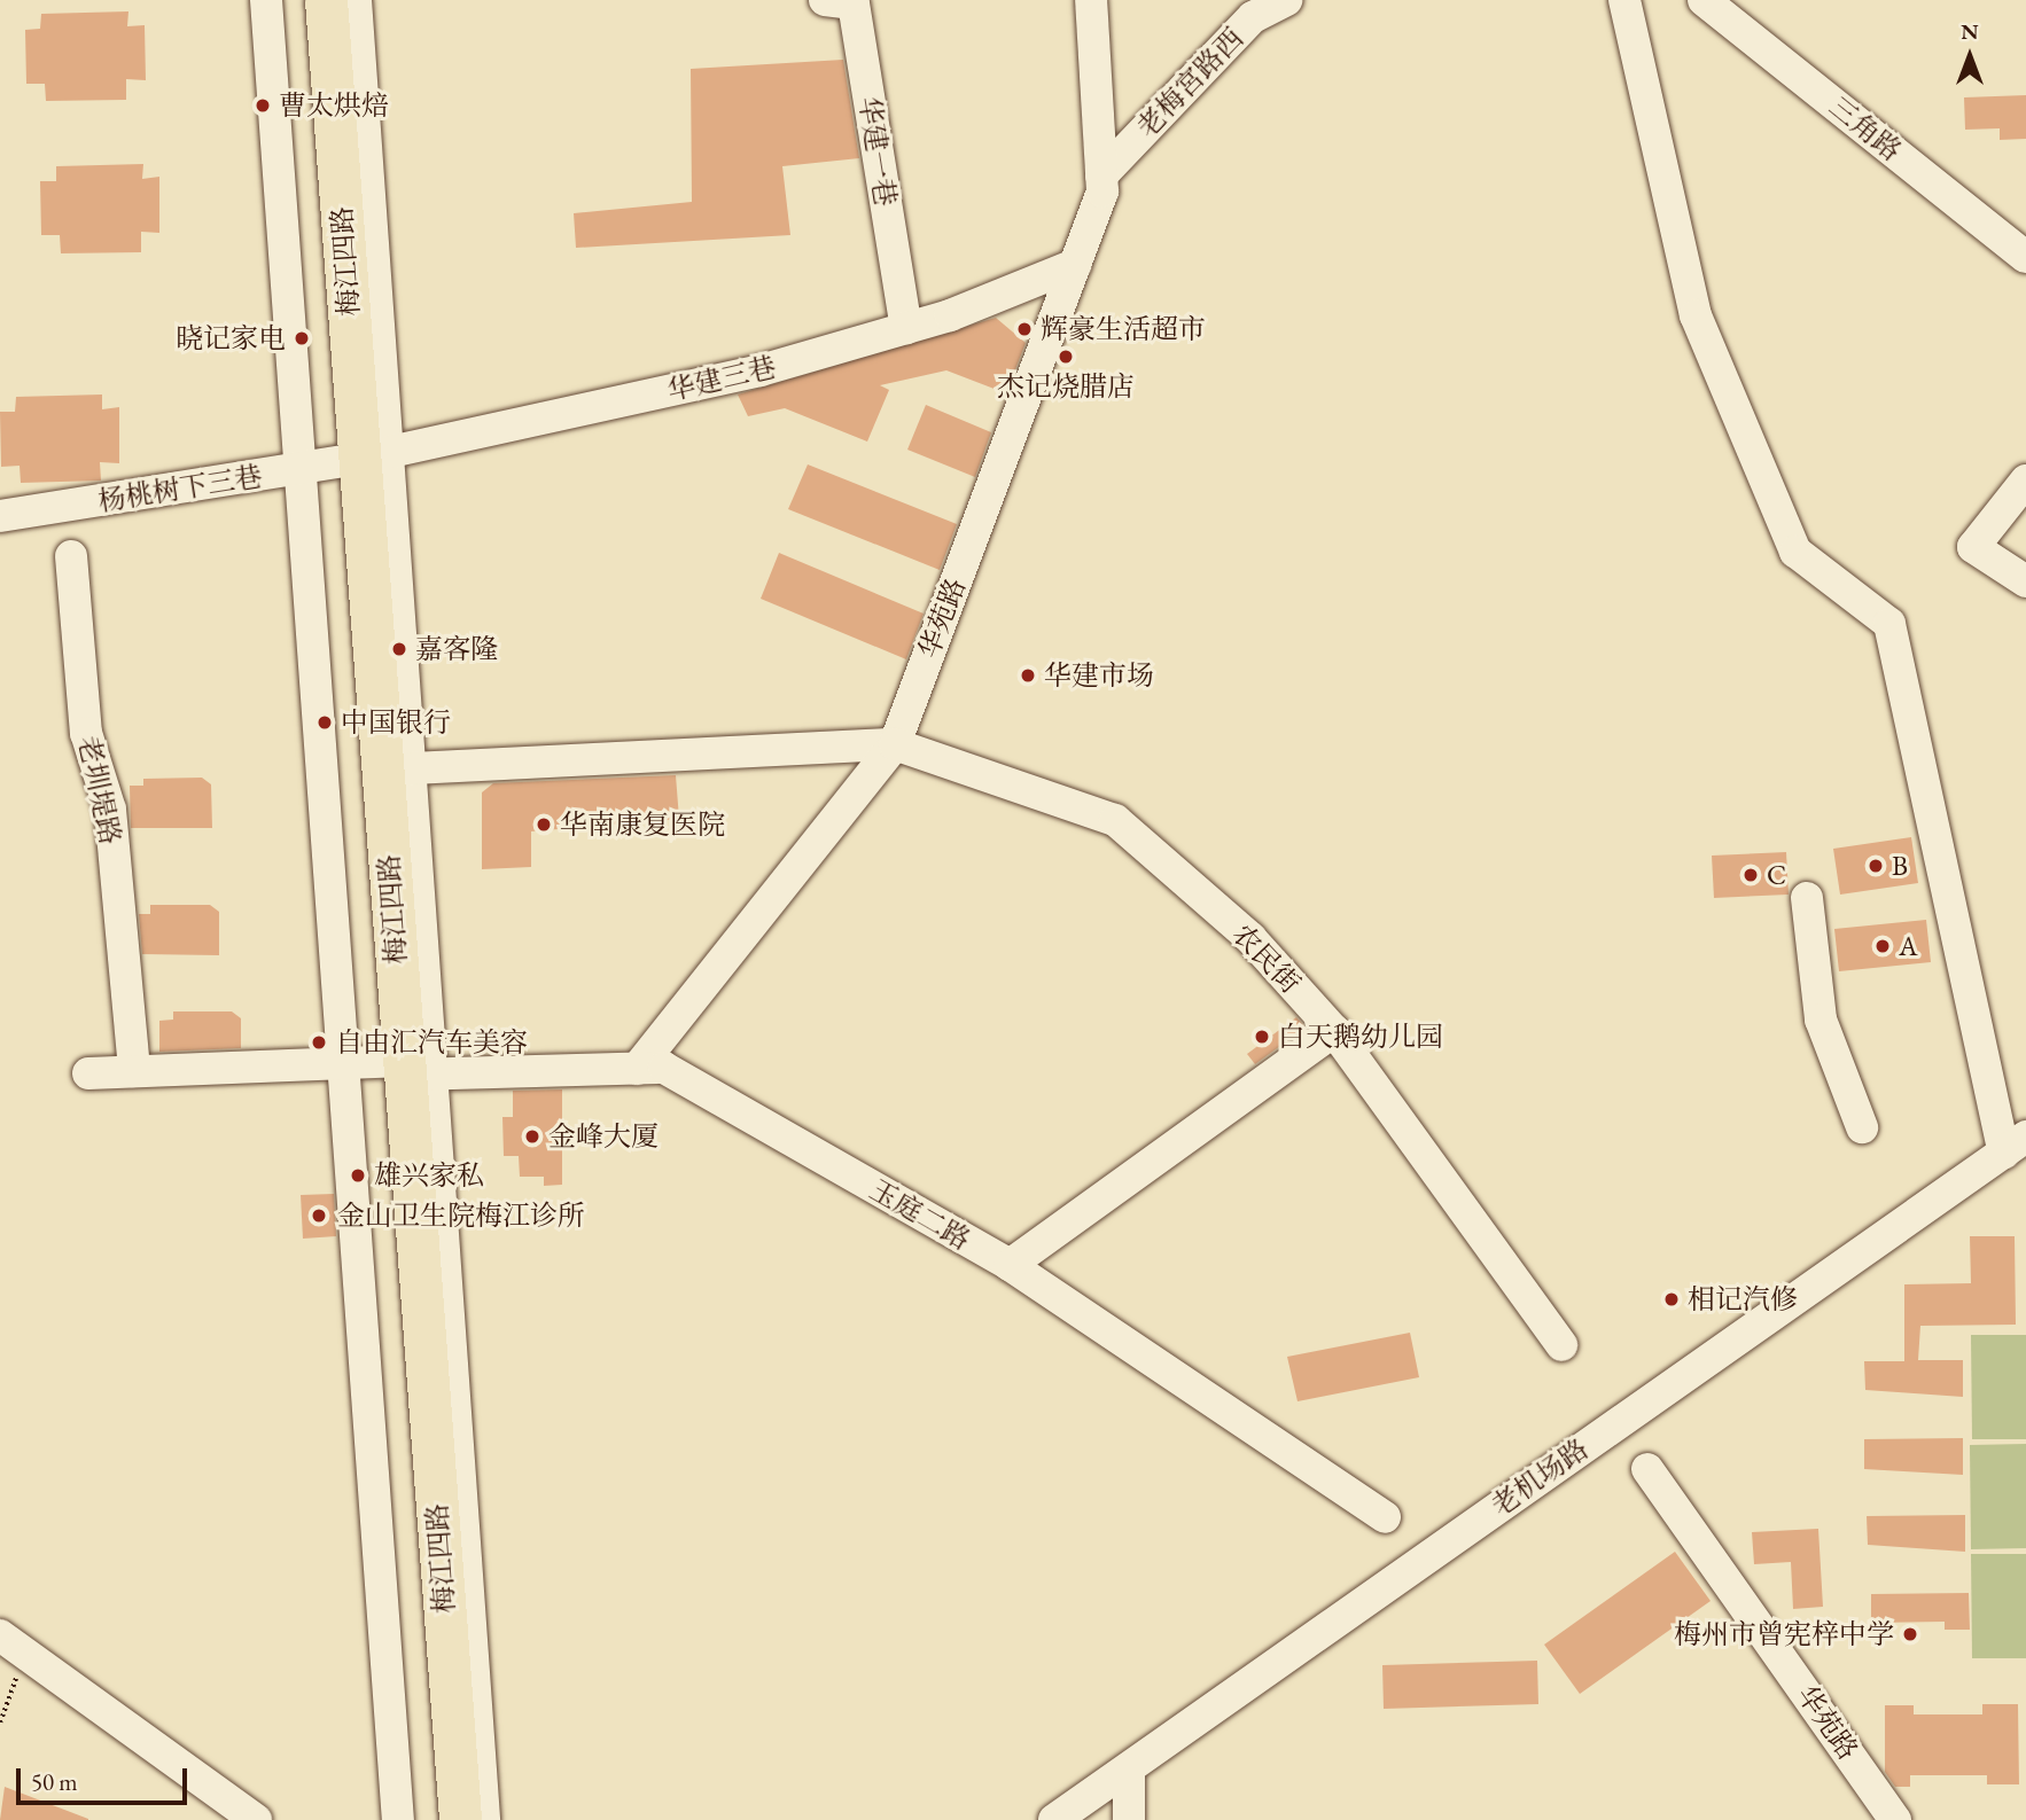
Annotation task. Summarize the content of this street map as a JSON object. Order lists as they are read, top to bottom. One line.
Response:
{"streets":{"main road":["梅江四路"],"street":["老梅宮路西","三角路","华建一巷","华建三巷","杨桃树下三巷","华苑路","老圳堤路","农民街","玉庭二路","老机场路"]},"crossings":[["老梅宮路西","华苑路"],["华建一巷","华建三巷"],["梅江四路","华建三巷"],["梅江四路","杨桃树下三巷"],["梅江四路","玉庭二路"],["华建三巷","杨桃树下三巷"],["华建三巷","华苑路"],["华苑路","农民街"],["华苑路","玉庭二路"],["老圳堤路","玉庭二路"]],"places":["曹太烘焙","辉豪生活超市","晓记家电","杰记烧腊店","嘉客隆","华建市场","中国银行","华南康复医院","B","C","A","白天鹅幼儿园","自由汇汽车美容","金峰大厦","雄兴家私","金山卫生院梅江诊所","相记汽修","梅州市曾宪梓中学"],"scale_bar":"50 m","north":"top"}
